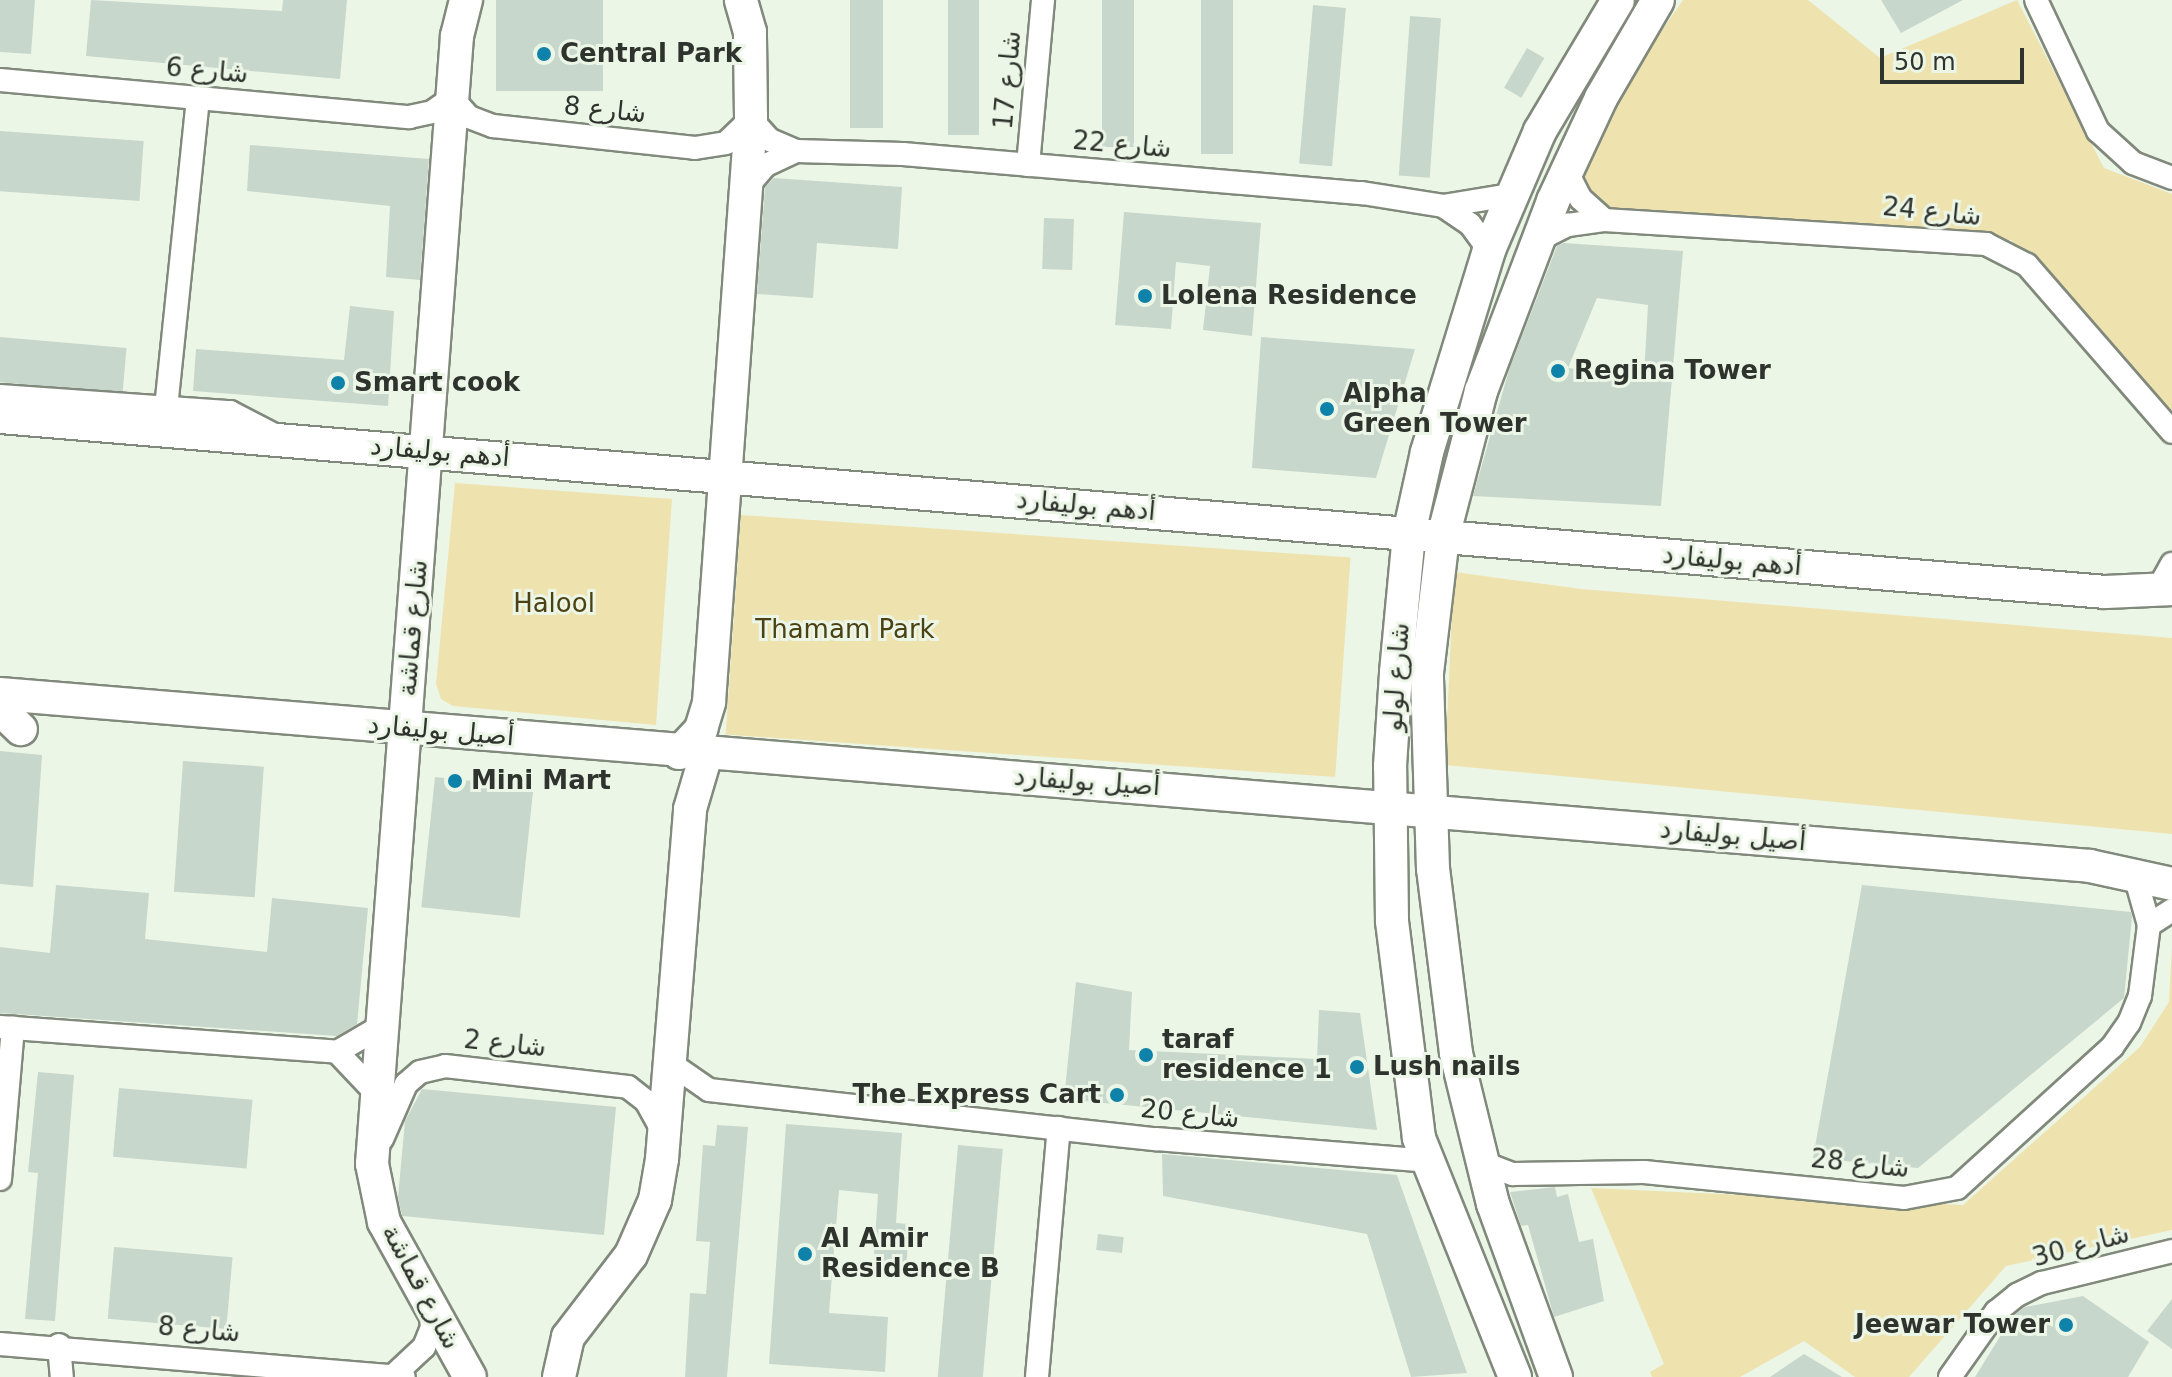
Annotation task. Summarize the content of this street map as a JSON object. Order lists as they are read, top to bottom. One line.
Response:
{"streets":{"street":["شارع 6","شارع 17","شارع 8","شارع 22","شارع 24","أدهم بوليفارد","شارع قماشة","شارع لولو","أصيل بوليفارد","شارع 2","شارع 20","شارع 28","شارع 30"]},"crossings":[["شارع 6","شارع 8"],["شارع 6","شارع قماشة"],["شارع 17","شارع 22"],["شارع 8","شارع 22"],["شارع 8","شارع قماشة"],["شارع 22","شارع لولو"],["شارع 24","شارع لولو"],["أدهم بوليفارد","شارع قماشة"],["أدهم بوليفارد","شارع لولو"],["شارع قماشة","أصيل بوليفارد"],["شارع قماشة","شارع 2"],["شارع لولو","أصيل بوليفارد"],["شارع لولو","شارع 20"],["شارع لولو","شارع 28"],["أصيل بوليفارد","شارع 28"]],"parks":["Halool","Thamam Park"],"places":["Central Park","Lolena Residence","Regina Tower","Smart cook","Alpha Green Tower","Mini Mart","taraf residence 1","Lush nails","The Express Cart","Al Amir Residence B","Jeewar Tower"],"scale_bar":"50 m"}
